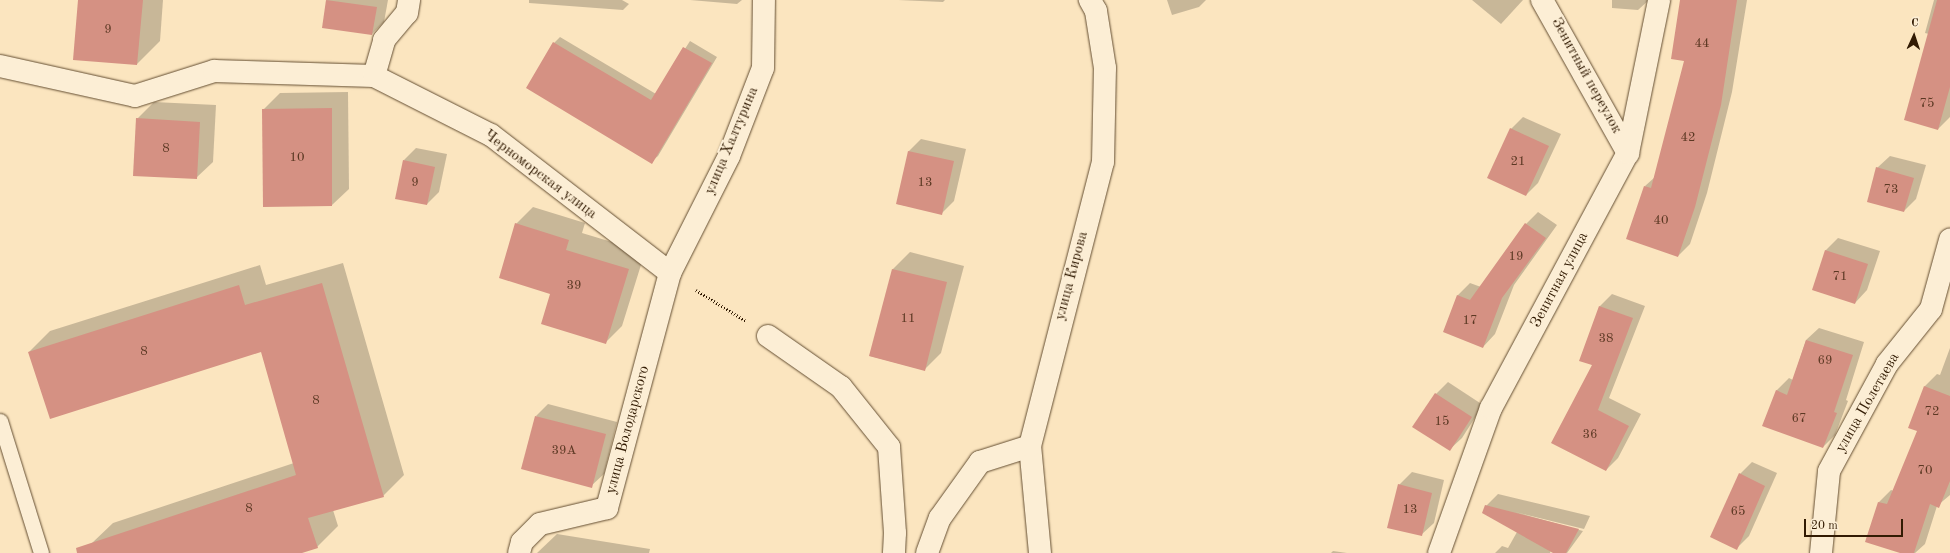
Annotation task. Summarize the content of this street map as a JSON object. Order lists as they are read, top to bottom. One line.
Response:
{"streets":{"street":["Зенитный переулок","улица Халтурина","Черноморская улица","улица Кирова","Зенитная улица","улица Полетаева","улица Володарского"]},"crossings":[["Зенитный переулок","Зенитная улица"],["улица Халтурина","Черноморская улица"],["улица Халтурина","улица Володарского"],["Черноморская улица","улица Володарского"]],"house_numbers":["9","44","75","42","8","10","21","9","13","73","40","19","71","39","11","17","38","8","69","8","72","67","15","36","39А","70","8","13","65"],"scale_bar":"20 m","north":"top"}
